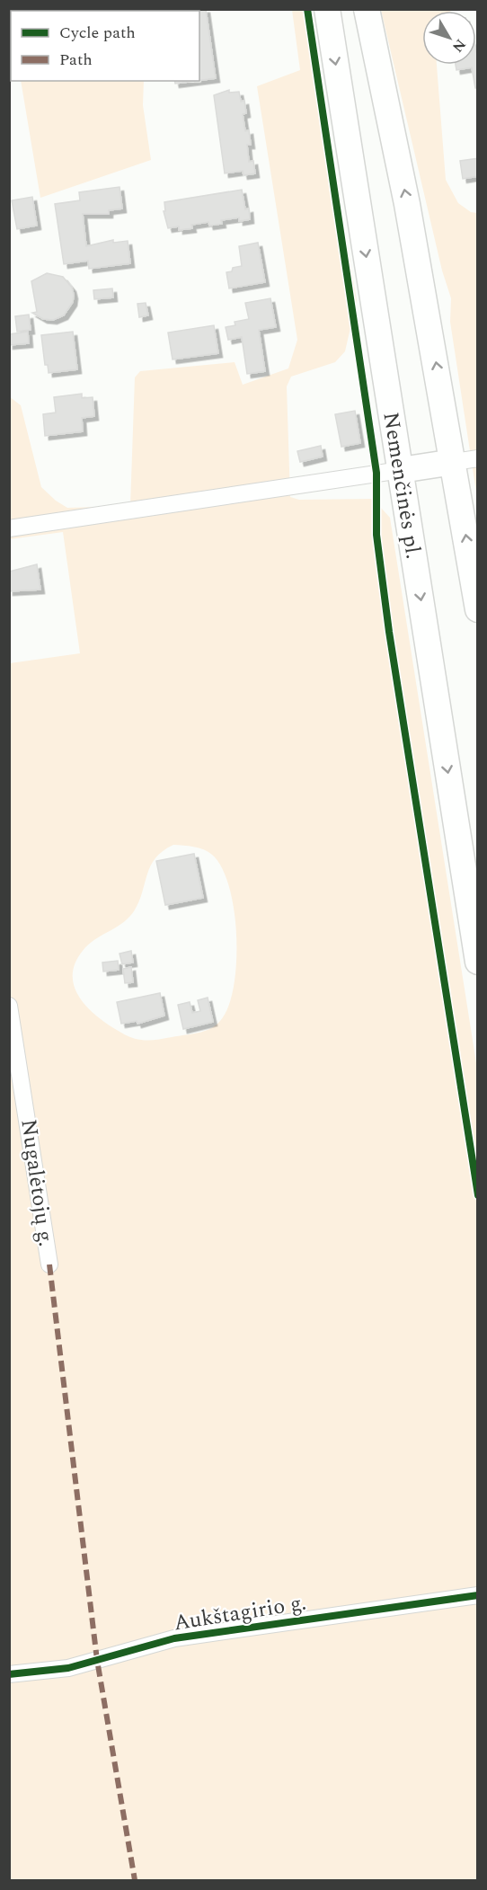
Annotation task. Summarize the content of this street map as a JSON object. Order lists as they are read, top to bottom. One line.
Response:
{"streets":{"main road":["Nemenčinės pl."],"street":["Nugalėtojų g.","Aukštagirio g."]},"legend":["Cycle path","Path"],"north":"bottom right"}
